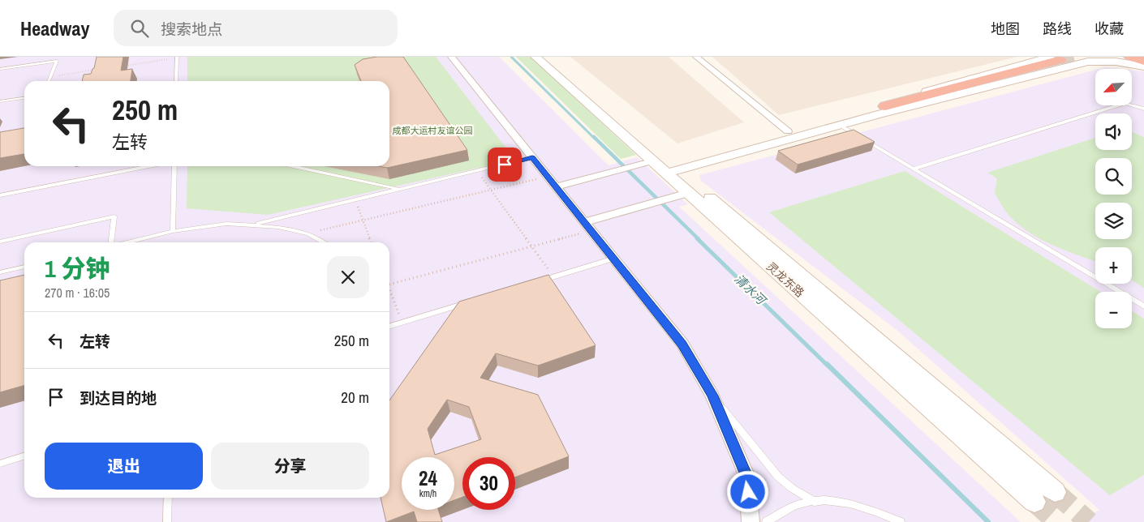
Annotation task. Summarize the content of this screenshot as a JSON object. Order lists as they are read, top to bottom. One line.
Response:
{"streets":{"main road":["灵龙东路"]},"water":["清水河"],"parks":["成都大运村友谊公园"],"north":"bottom left","page":{"header":"Headway","search":"搜索地点","nav":["地图","路线","收藏"],"map_buttons":["+","−"],"turn":["250 m","左转"],"heading":["1 分钟","270 m · 16:05"],"list":[{"name":"左转","value":"250 m"},{"name":"到达目的地","value":"20 m"}],"buttons":["退出","分享"],"speed":"24 km/h","limit":"30"}}
